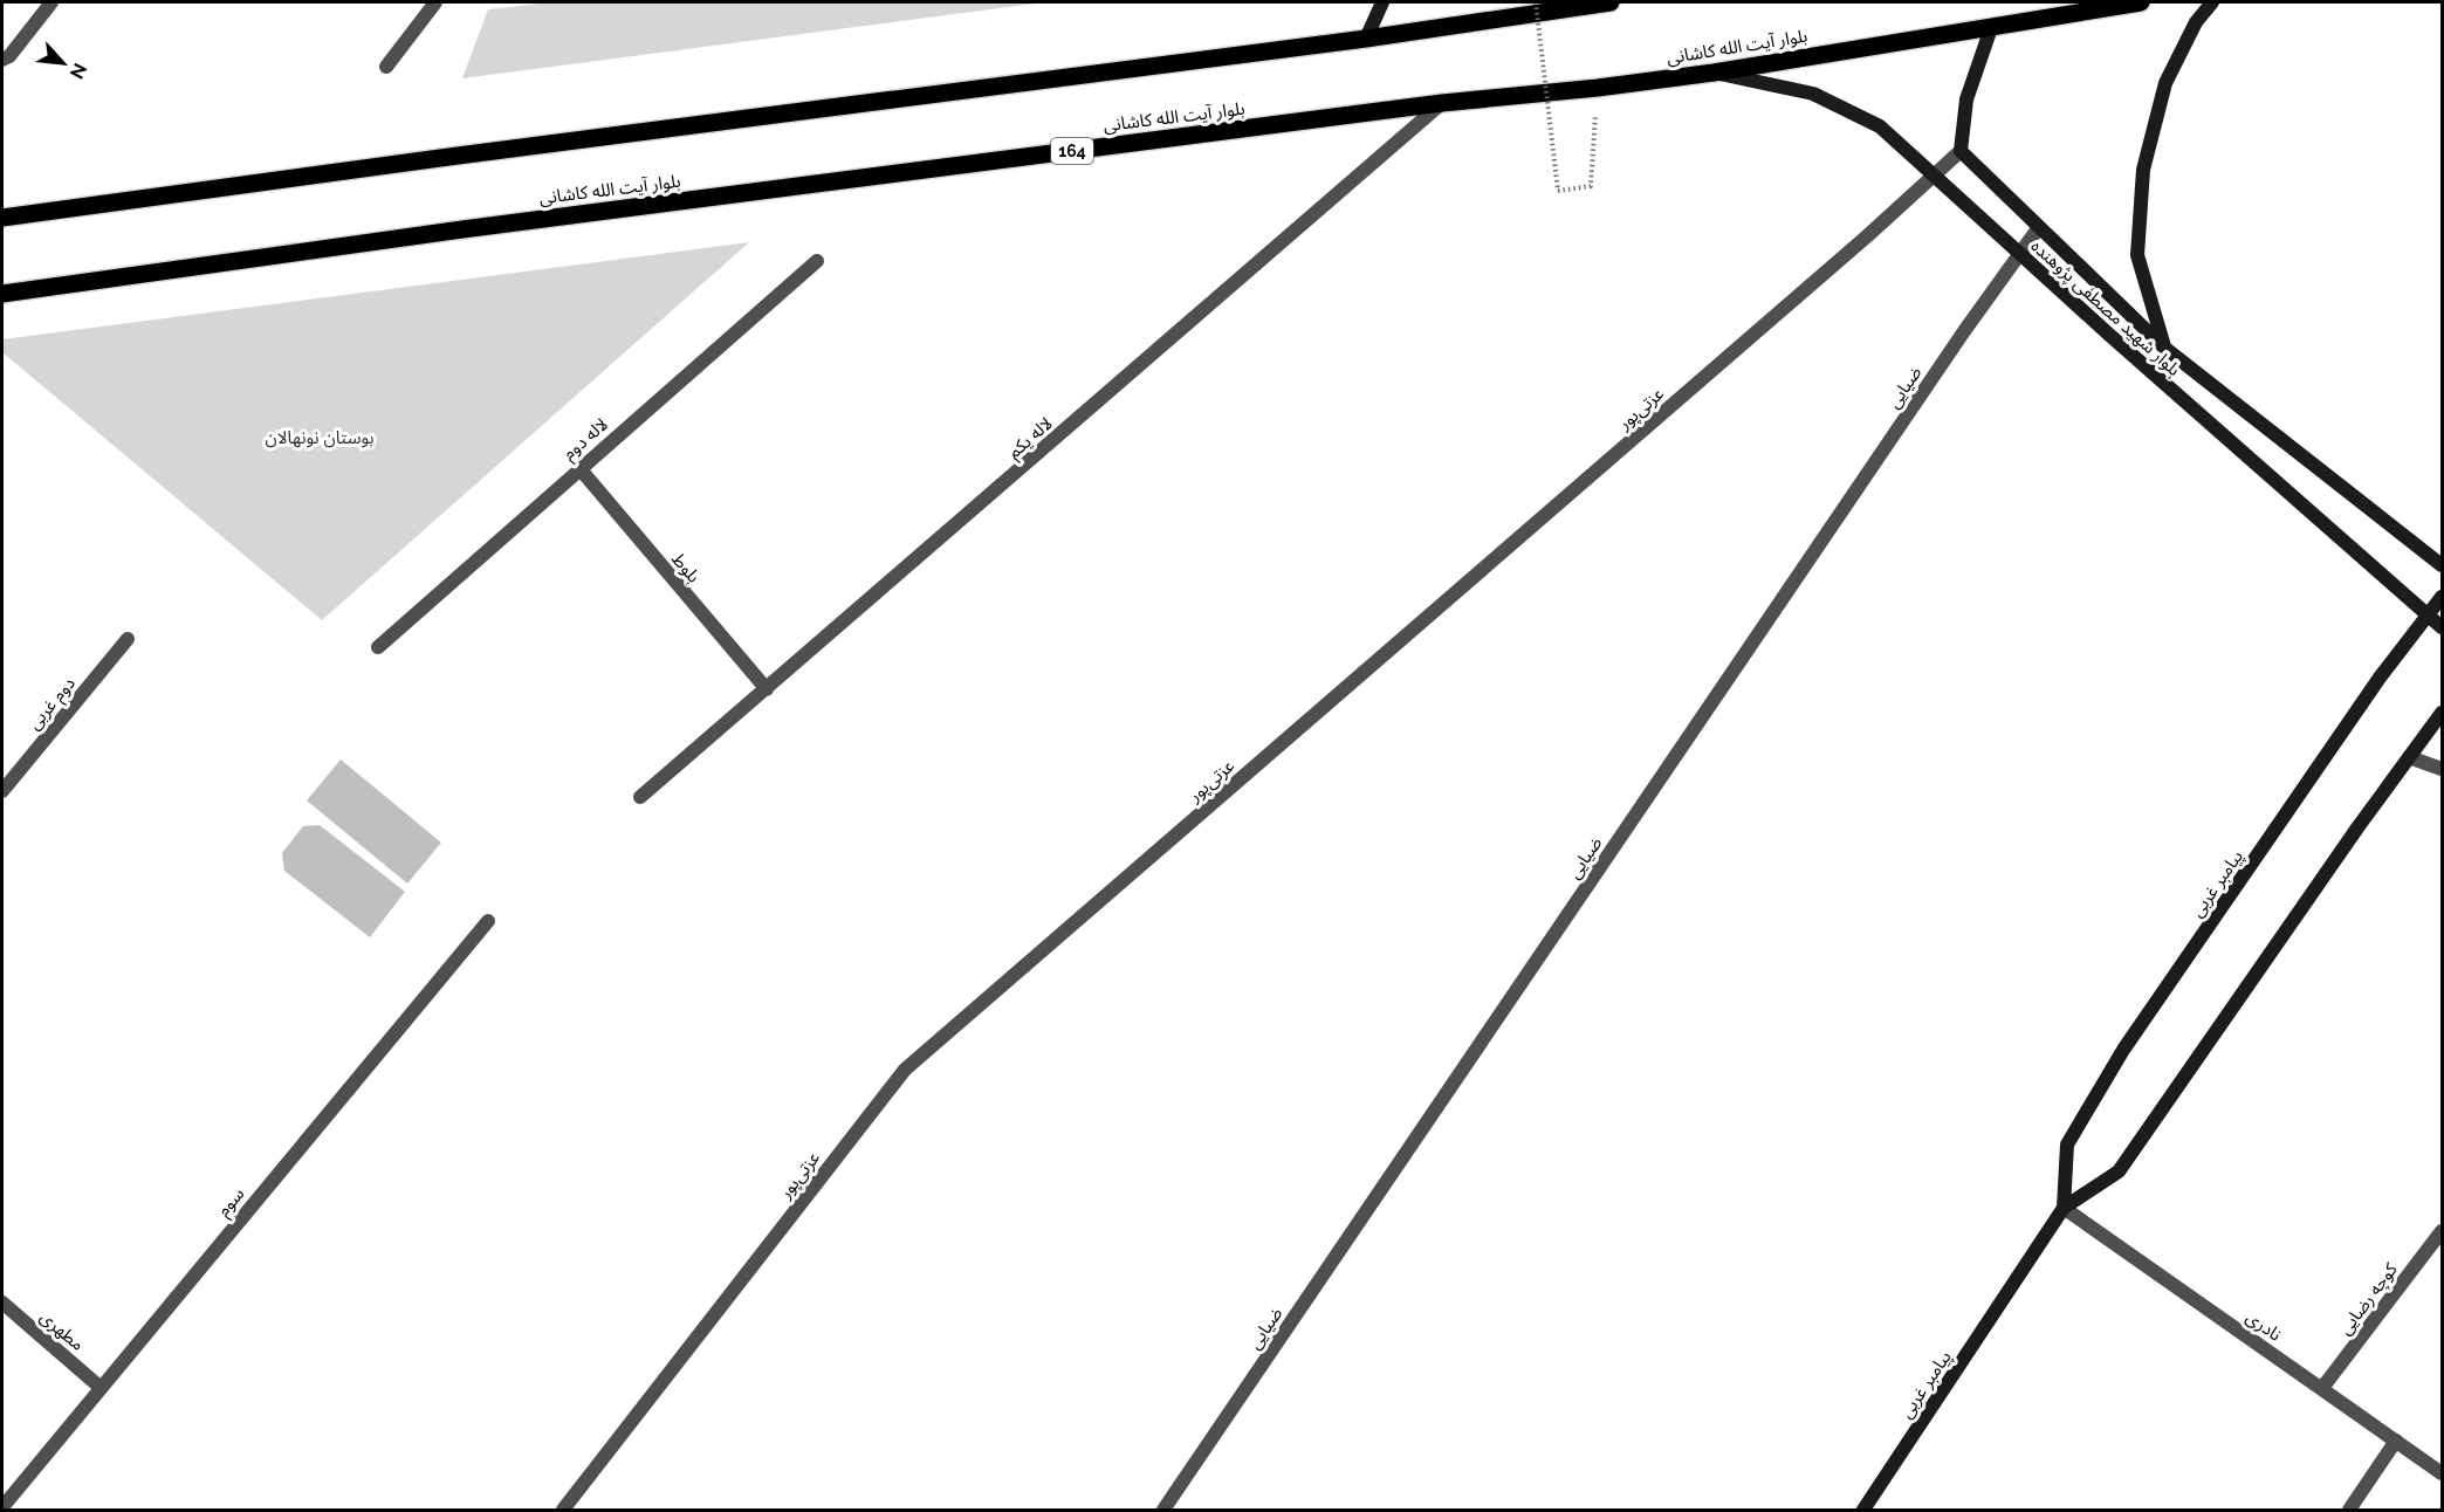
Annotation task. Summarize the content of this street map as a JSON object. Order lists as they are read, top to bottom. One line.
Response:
{"streets":{"main road":["بلوار آیت الله کاشانی","164","بلوار شهید مصطفی پژوهنده","پیامبر غربی"],"street":["ضیایی","عزتی‌پور","لاله یکم","لاله دوم","بلوط","دوم غربی","سوم","کوچه رضایی","نادری","مطهری"]},"crossings":[["بلوار آیت الله کاشانی","بلوار شهید مصطفی پژوهنده"],["بلوار آیت الله کاشانی","لاله یکم"],["بلوار شهید مصطفی پژوهنده","ضیایی"],["بلوار شهید مصطفی پژوهنده","عزتی‌پور"],["بلوار شهید مصطفی پژوهنده","پیامبر غربی"],["لاله یکم","بلوط"],["لاله دوم","بلوط"],["پیامبر غربی","نادری"],["سوم","مطهری"],["کوچه رضایی","نادری"]],"parks":["بوستان نونهالان"],"north":"bottom right"}
